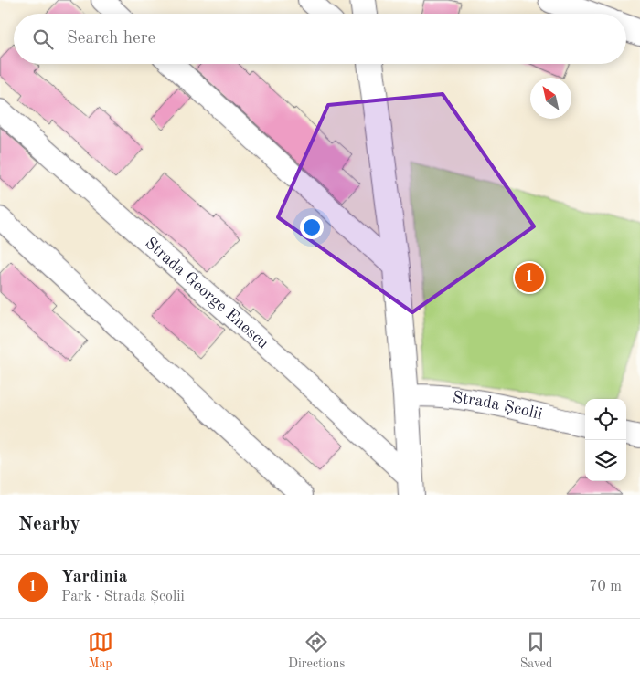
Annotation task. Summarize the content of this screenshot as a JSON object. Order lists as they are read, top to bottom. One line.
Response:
{"streets":{"street":["Strada George Enescu","Strada Școlii"]},"crossings":[["Strada George Enescu","Strada Școlii"]],"north":"top left","page":{"search":"Search here","pins":"1","heading":"Nearby","list":[{"mark":"1","name":"Yardinia","note":"Park · Strada Școlii","value":"70 m"}],"nav":["Map","Directions","Saved"]}}
